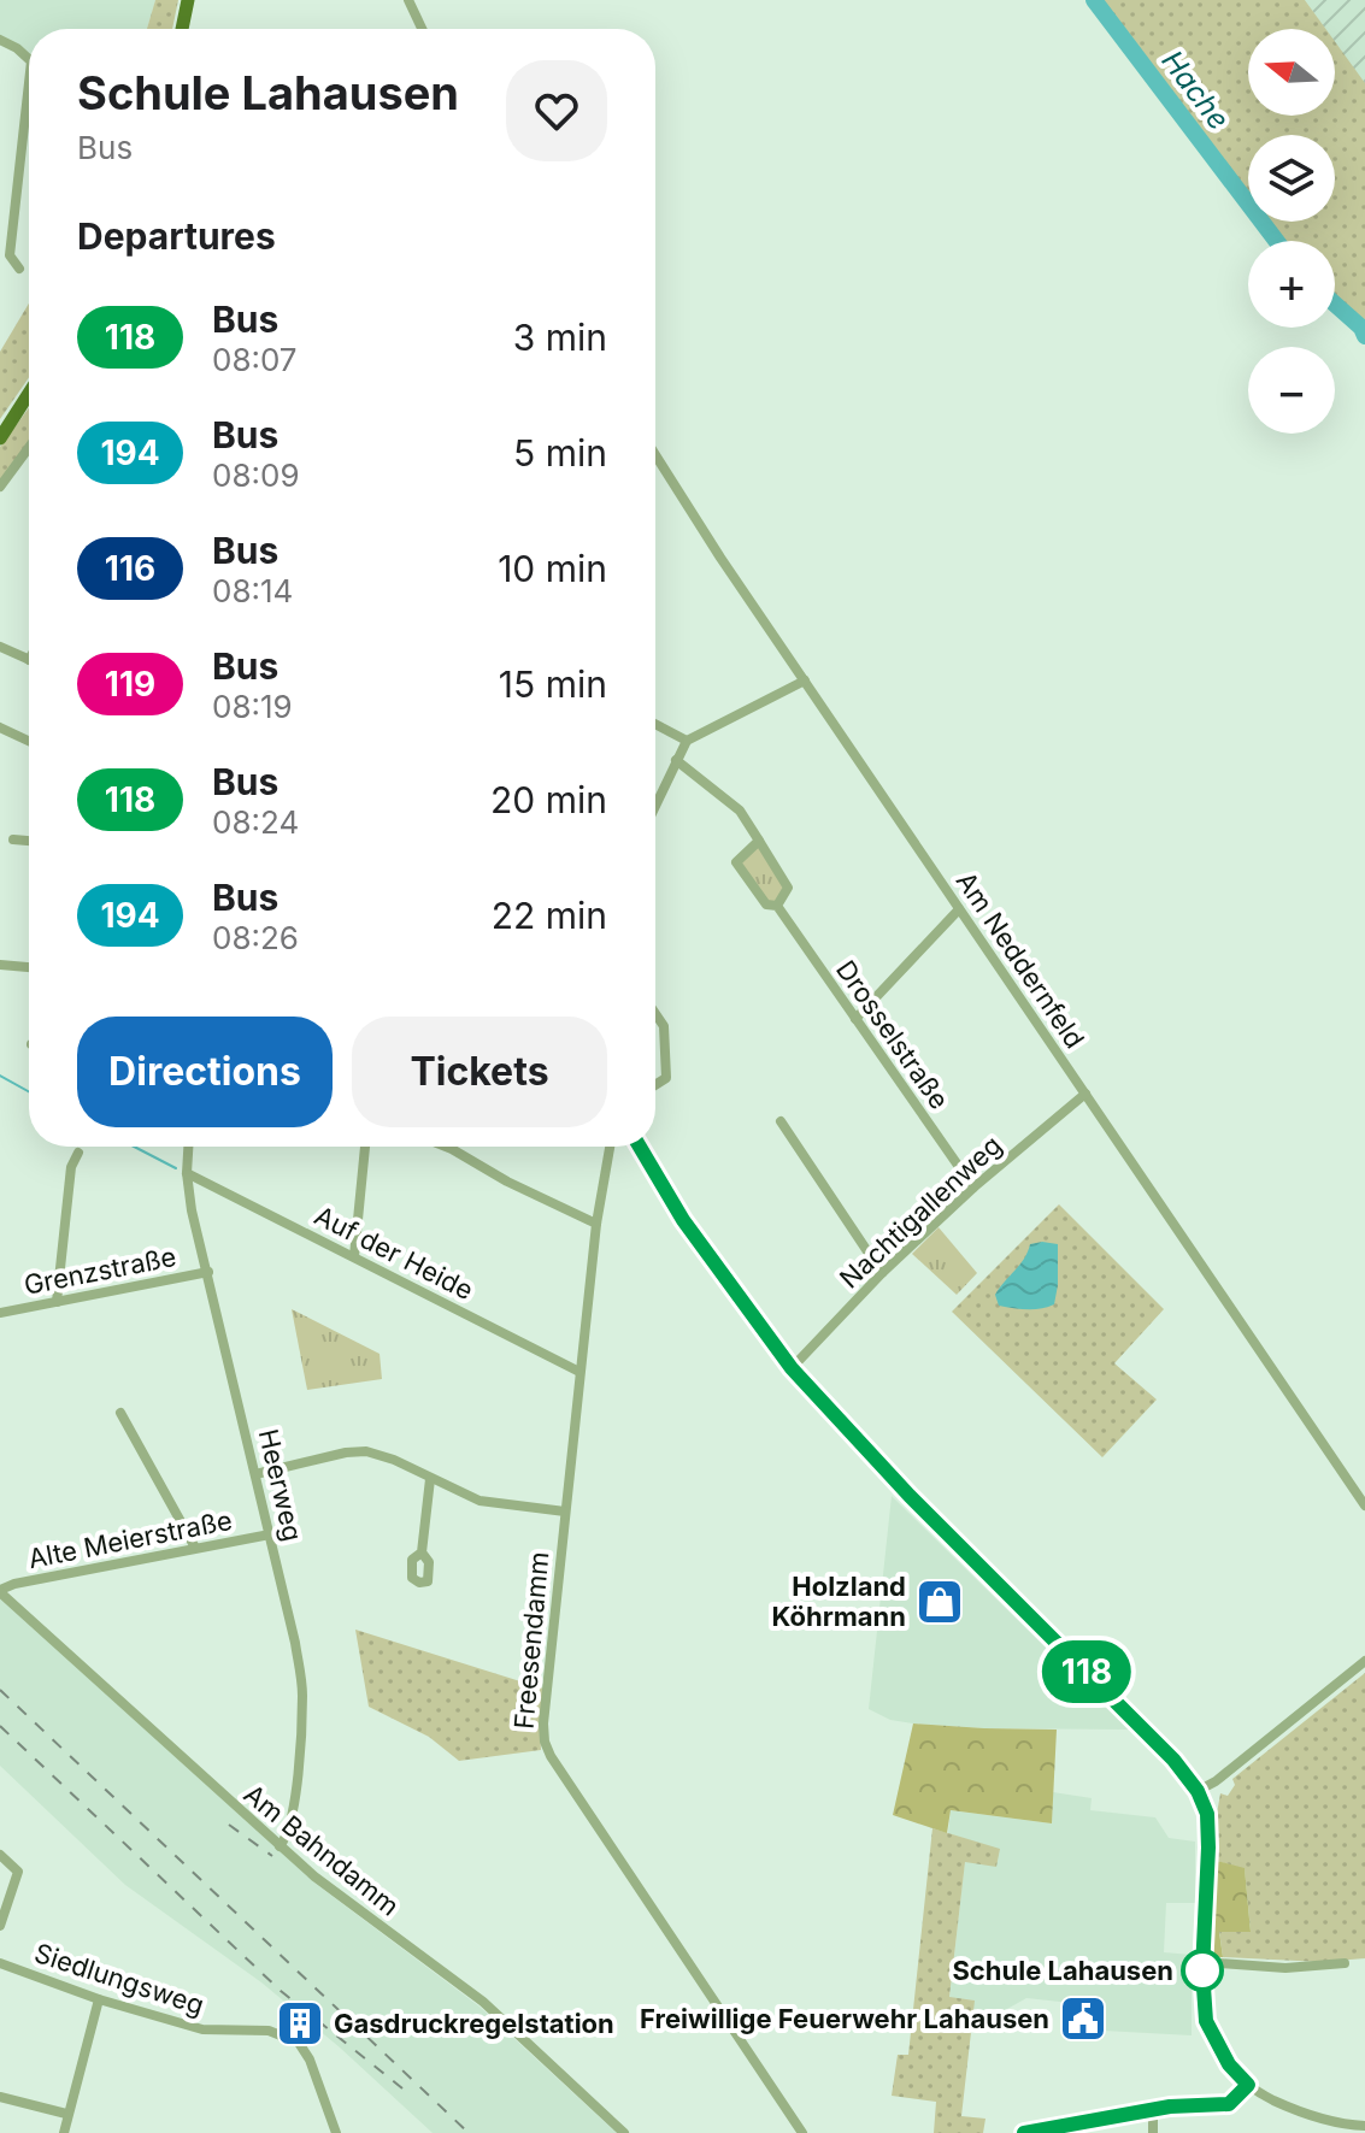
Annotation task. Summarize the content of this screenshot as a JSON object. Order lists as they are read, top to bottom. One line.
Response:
{"streets":{"street":["Am Neddernfeld","Drosselstraße","Nachtigallenweg","Auf der Heide","Grenzstraße","Heerweg","Alte Meierstraße","Freesendamm","Am Bahndamm","Siedlungsweg"]},"crossings":[["Am Neddernfeld","Nachtigallenweg"],["Drosselstraße","Nachtigallenweg"],["Auf der Heide","Heerweg"],["Auf der Heide","Freesendamm"],["Grenzstraße","Heerweg"],["Heerweg","Alte Meierstraße"],["Heerweg","Am Bahndamm"],["Alte Meierstraße","Am Bahndamm"]],"water":["Hache"],"places":{"shop":["Holzland Köhrmann"],"other":["Schule Lahausen"],"public building":["Freiwillige Feuerwehr Lahausen"],"building":["Gasdruckregelstation"]},"lines":["bus line 118"],"north":"left","page":{"on_map":"118","map_buttons":["+","−"],"heading":[["Schule Lahausen","Bus"],"Departures"],"list":[{"mark":"118","name":"Bus","note":"08:07","value":"3 min"},{"mark":"194","name":"Bus","note":"08:09","value":"5 min"},{"mark":"116","name":"Bus","note":"08:14","value":"10 min"},{"mark":"119","name":"Bus","note":"08:19","value":"15 min"},{"mark":"118","name":"Bus","note":"08:24","value":"20 min"},{"mark":"194","name":"Bus","note":"08:26","value":"22 min"}],"buttons":["Directions","Tickets"]}}
